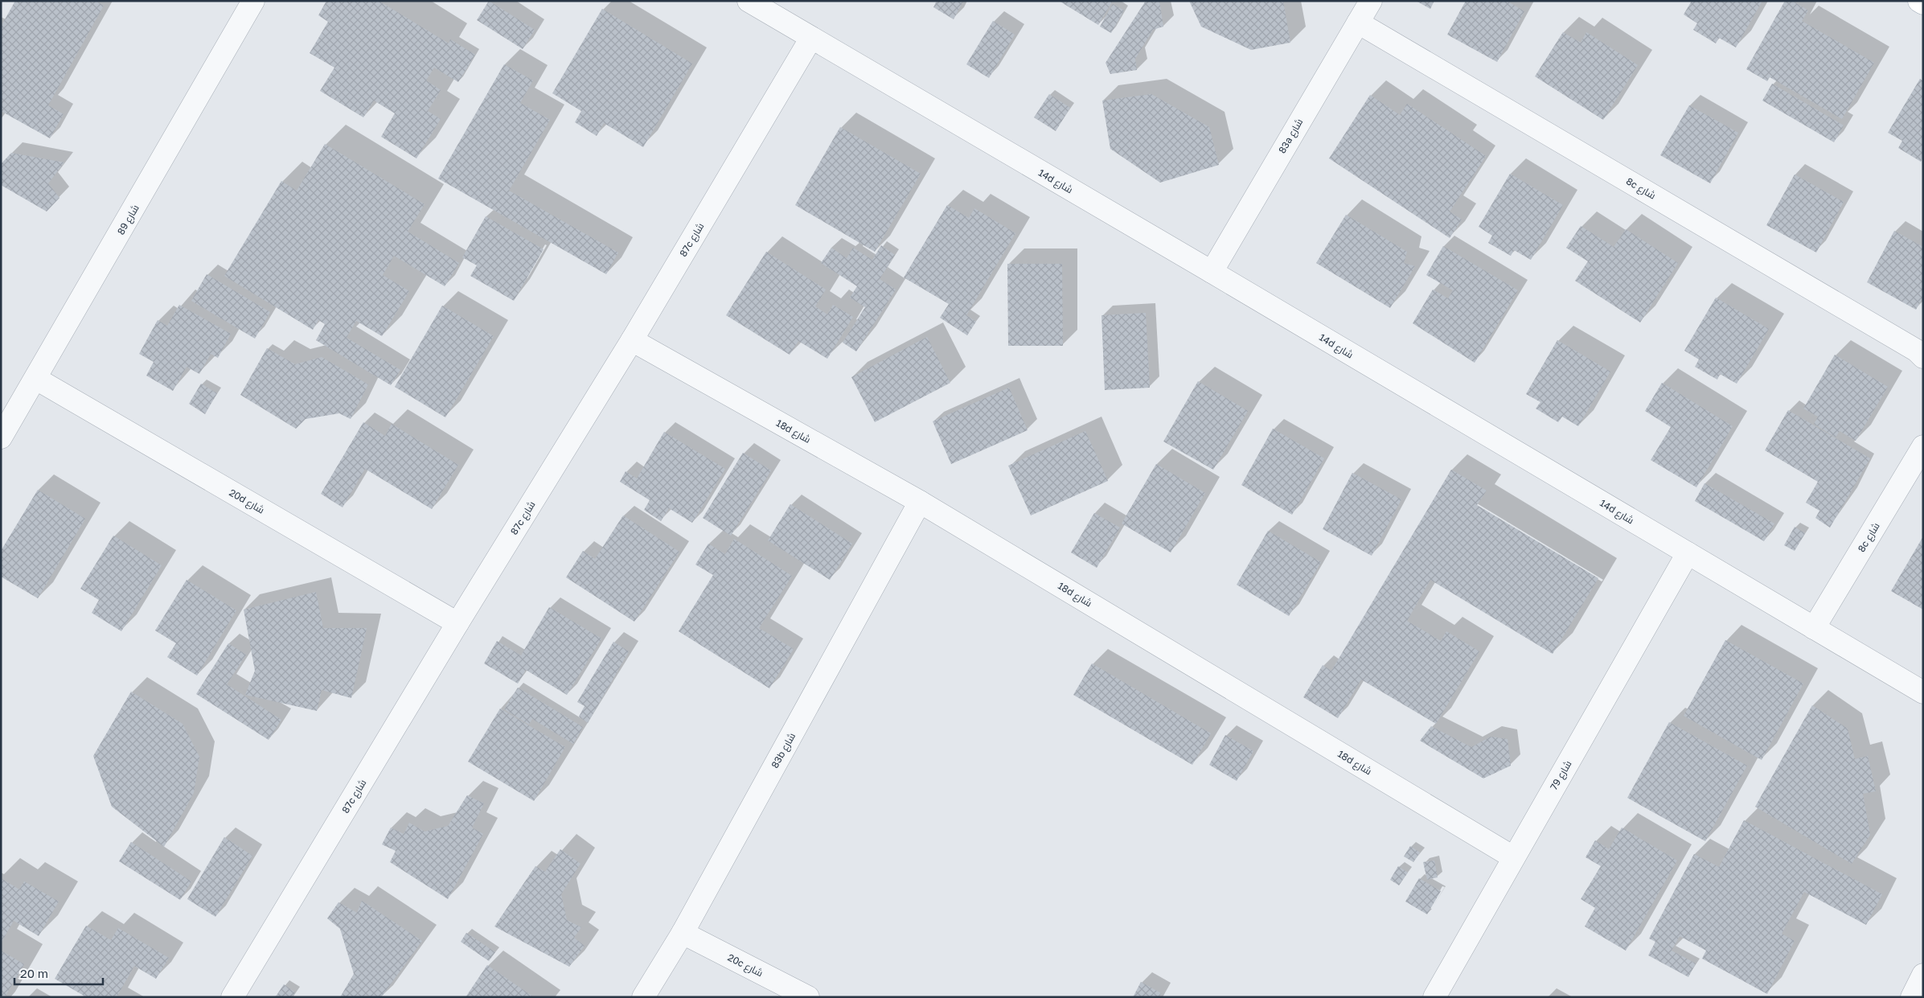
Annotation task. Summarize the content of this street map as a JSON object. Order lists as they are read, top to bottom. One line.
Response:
{"streets":{"street":["83a شارع","14d شارع","8c شارع","شارع 89","87c شارع","18d شارع","20d شارع","83b شارع","شارع 79","20c شارع"]},"crossings":[["83a شارع","14d شارع"],["83a شارع","8c شارع"],["14d شارع","8c شارع"],["14d شارع","87c شارع"],["14d شارع","شارع 79"],["شارع 89","20d شارع"],["87c شارع","18d شارع"],["87c شارع","20d شارع"],["18d شارع","83b شارع"],["18d شارع","شارع 79"],["83b شارع","20c شارع"]],"scale_bar":"20 m"}
